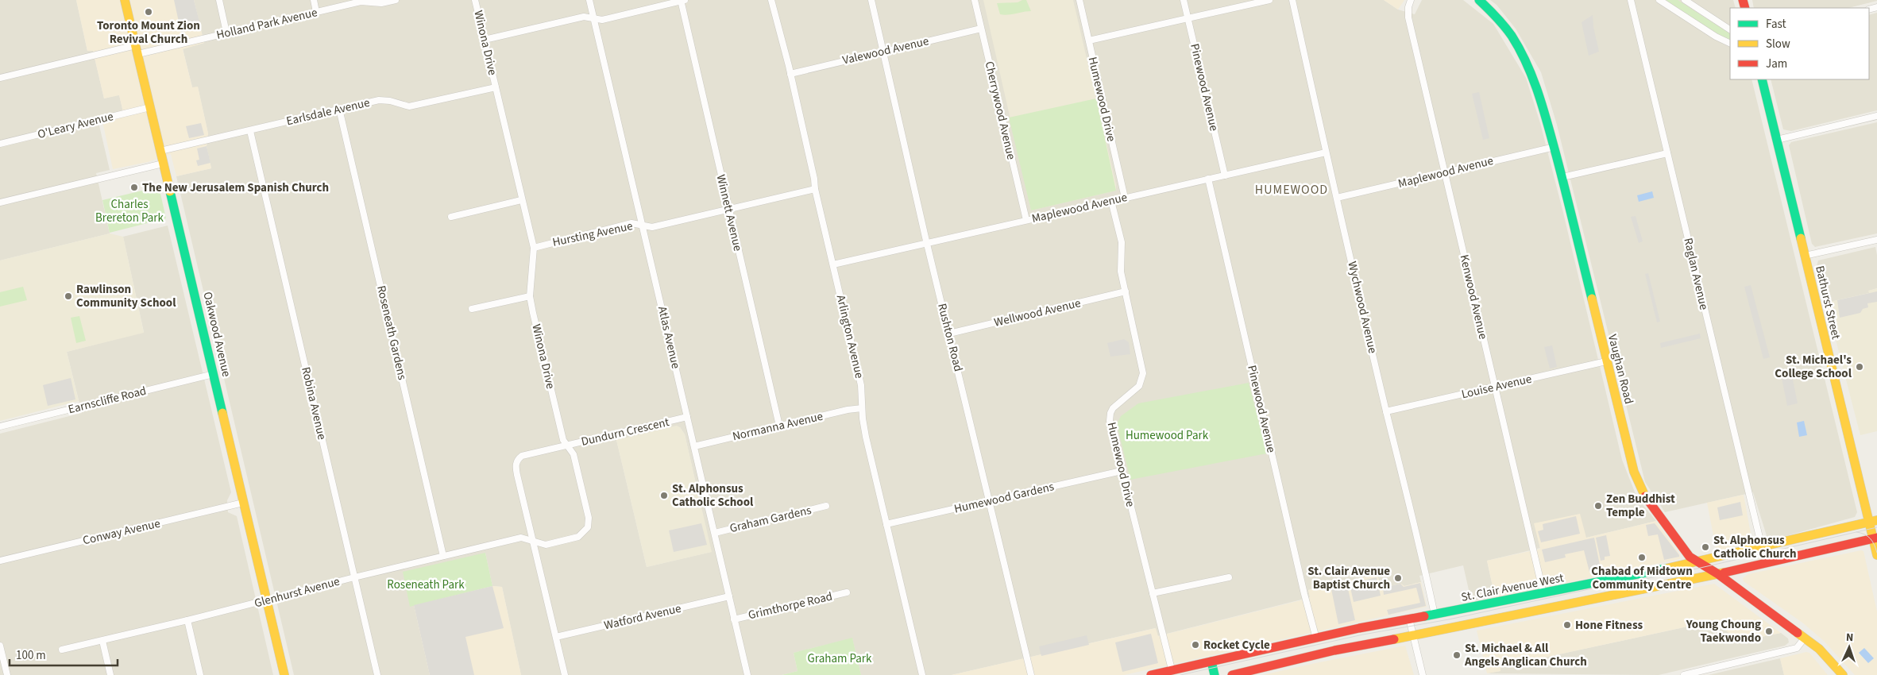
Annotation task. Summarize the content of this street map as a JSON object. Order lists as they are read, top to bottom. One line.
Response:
{"streets":{"main road":["Bathurst Street","Oakwood Avenue","Vaughan Road","St. Clair Avenue West"],"street":["Holland Park Avenue","Winona Drive","Valewood Avenue","Pinewood Avenue","Humewood Drive","Cherrywood Avenue","Earlsdale Avenue","O'Leary Avenue","Maplewood Avenue","Winnett Avenue","Hursting Avenue","Raglan Avenue","Kenwood Avenue","Wychwood Avenue","Wellwood Avenue","Roseneath Gardens","Arlington Avenue","Atlas Avenue","Rushton Road","Louise Avenue","Earnscliffe Road","Robina Avenue","Normanna Avenue","Dundurn Crescent","Humewood Gardens","Graham Gardens","Conway Avenue","Glenhurst Avenue","Grimthorpe Road","Watford Avenue"]},"crossings":[["Holland Park Avenue","Oakwood Avenue"],["Winona Drive","Earlsdale Avenue"],["Winona Drive","Hursting Avenue"],["Winona Drive","Dundurn Crescent"],["Valewood Avenue","Cherrywood Avenue"],["Valewood Avenue","Arlington Avenue"],["Valewood Avenue","Rushton Road"],["Pinewood Avenue","Maplewood Avenue"],["Pinewood Avenue","St. Clair Avenue West"],["Humewood Drive","Maplewood Avenue"],["Humewood Drive","Wellwood Avenue"],["Humewood Drive","Humewood Gardens"],["Humewood Drive","St. Clair Avenue West"],["Cherrywood Avenue","Maplewood Avenue"],["Earlsdale Avenue","Roseneath Gardens"],["Earlsdale Avenue","Oakwood Avenue"],["Earlsdale Avenue","Robina Avenue"],["O'Leary Avenue","Oakwood Avenue"],["Maplewood Avenue","Kenwood Avenue"],["Maplewood Avenue","Wychwood Avenue"],["Maplewood Avenue","Arlington Avenue"],["Maplewood Avenue","Rushton Road"],["Maplewood Avenue","Vaughan Road"],["Winnett Avenue","Hursting Avenue"],["Winnett Avenue","Normanna Avenue"],["Hursting Avenue","Arlington Avenue"],["Hursting Avenue","Atlas Avenue"],["Raglan Avenue","St. Clair Avenue West"],["Kenwood Avenue","Louise Avenue"],["Kenwood Avenue","St. Clair Avenue West"],["Bathurst Street","St. Clair Avenue West"],["Wychwood Avenue","Louise Avenue"],["Wychwood Avenue","St. Clair Avenue West"],["Wellwood Avenue","Rushton Road"],["Roseneath Gardens","Glenhurst Avenue"],["Oakwood Avenue","Earnscliffe Road"],["Oakwood Avenue","Conway Avenue"],["Oakwood Avenue","Glenhurst Avenue"],["Arlington Avenue","Normanna Avenue"],["Arlington Avenue","Humewood Gardens"],["Atlas Avenue","Normanna Avenue"],["Atlas Avenue","Dundurn Crescent"],["Atlas Avenue","Graham Gardens"],["Atlas Avenue","Grimthorpe Road"],["Atlas Avenue","Watford Avenue"],["Rushton Road","Humewood Gardens"],["Vaughan Road","Louise Avenue"],["Vaughan Road","St. Clair Avenue West"],["Robina Avenue","Glenhurst Avenue"],["Dundurn Crescent","Glenhurst Avenue"]],"districts":["HUMEWOOD"],"parks":["Charles Brereton Park","Humewood Park","Roseneath Park","Graham Park"],"places":["Toronto Mount Zion Revival Church","The New Jerusalem Spanish Church","Rawlinson Community School","St. Michael's College School","St. Alphonsus Catholic School","Zen Buddhist Temple","St. Alphonsus Catholic Church","Chabad of Midtown Community Centre","St. Clair Avenue Baptist Church","Hone Fitness","Young Choung Taekwondo","Rocket Cycle","St. Michael & All Angels Anglican Church"],"legend":["Fast","Slow","Jam"],"scale_bar":"100 m","north":"top"}
